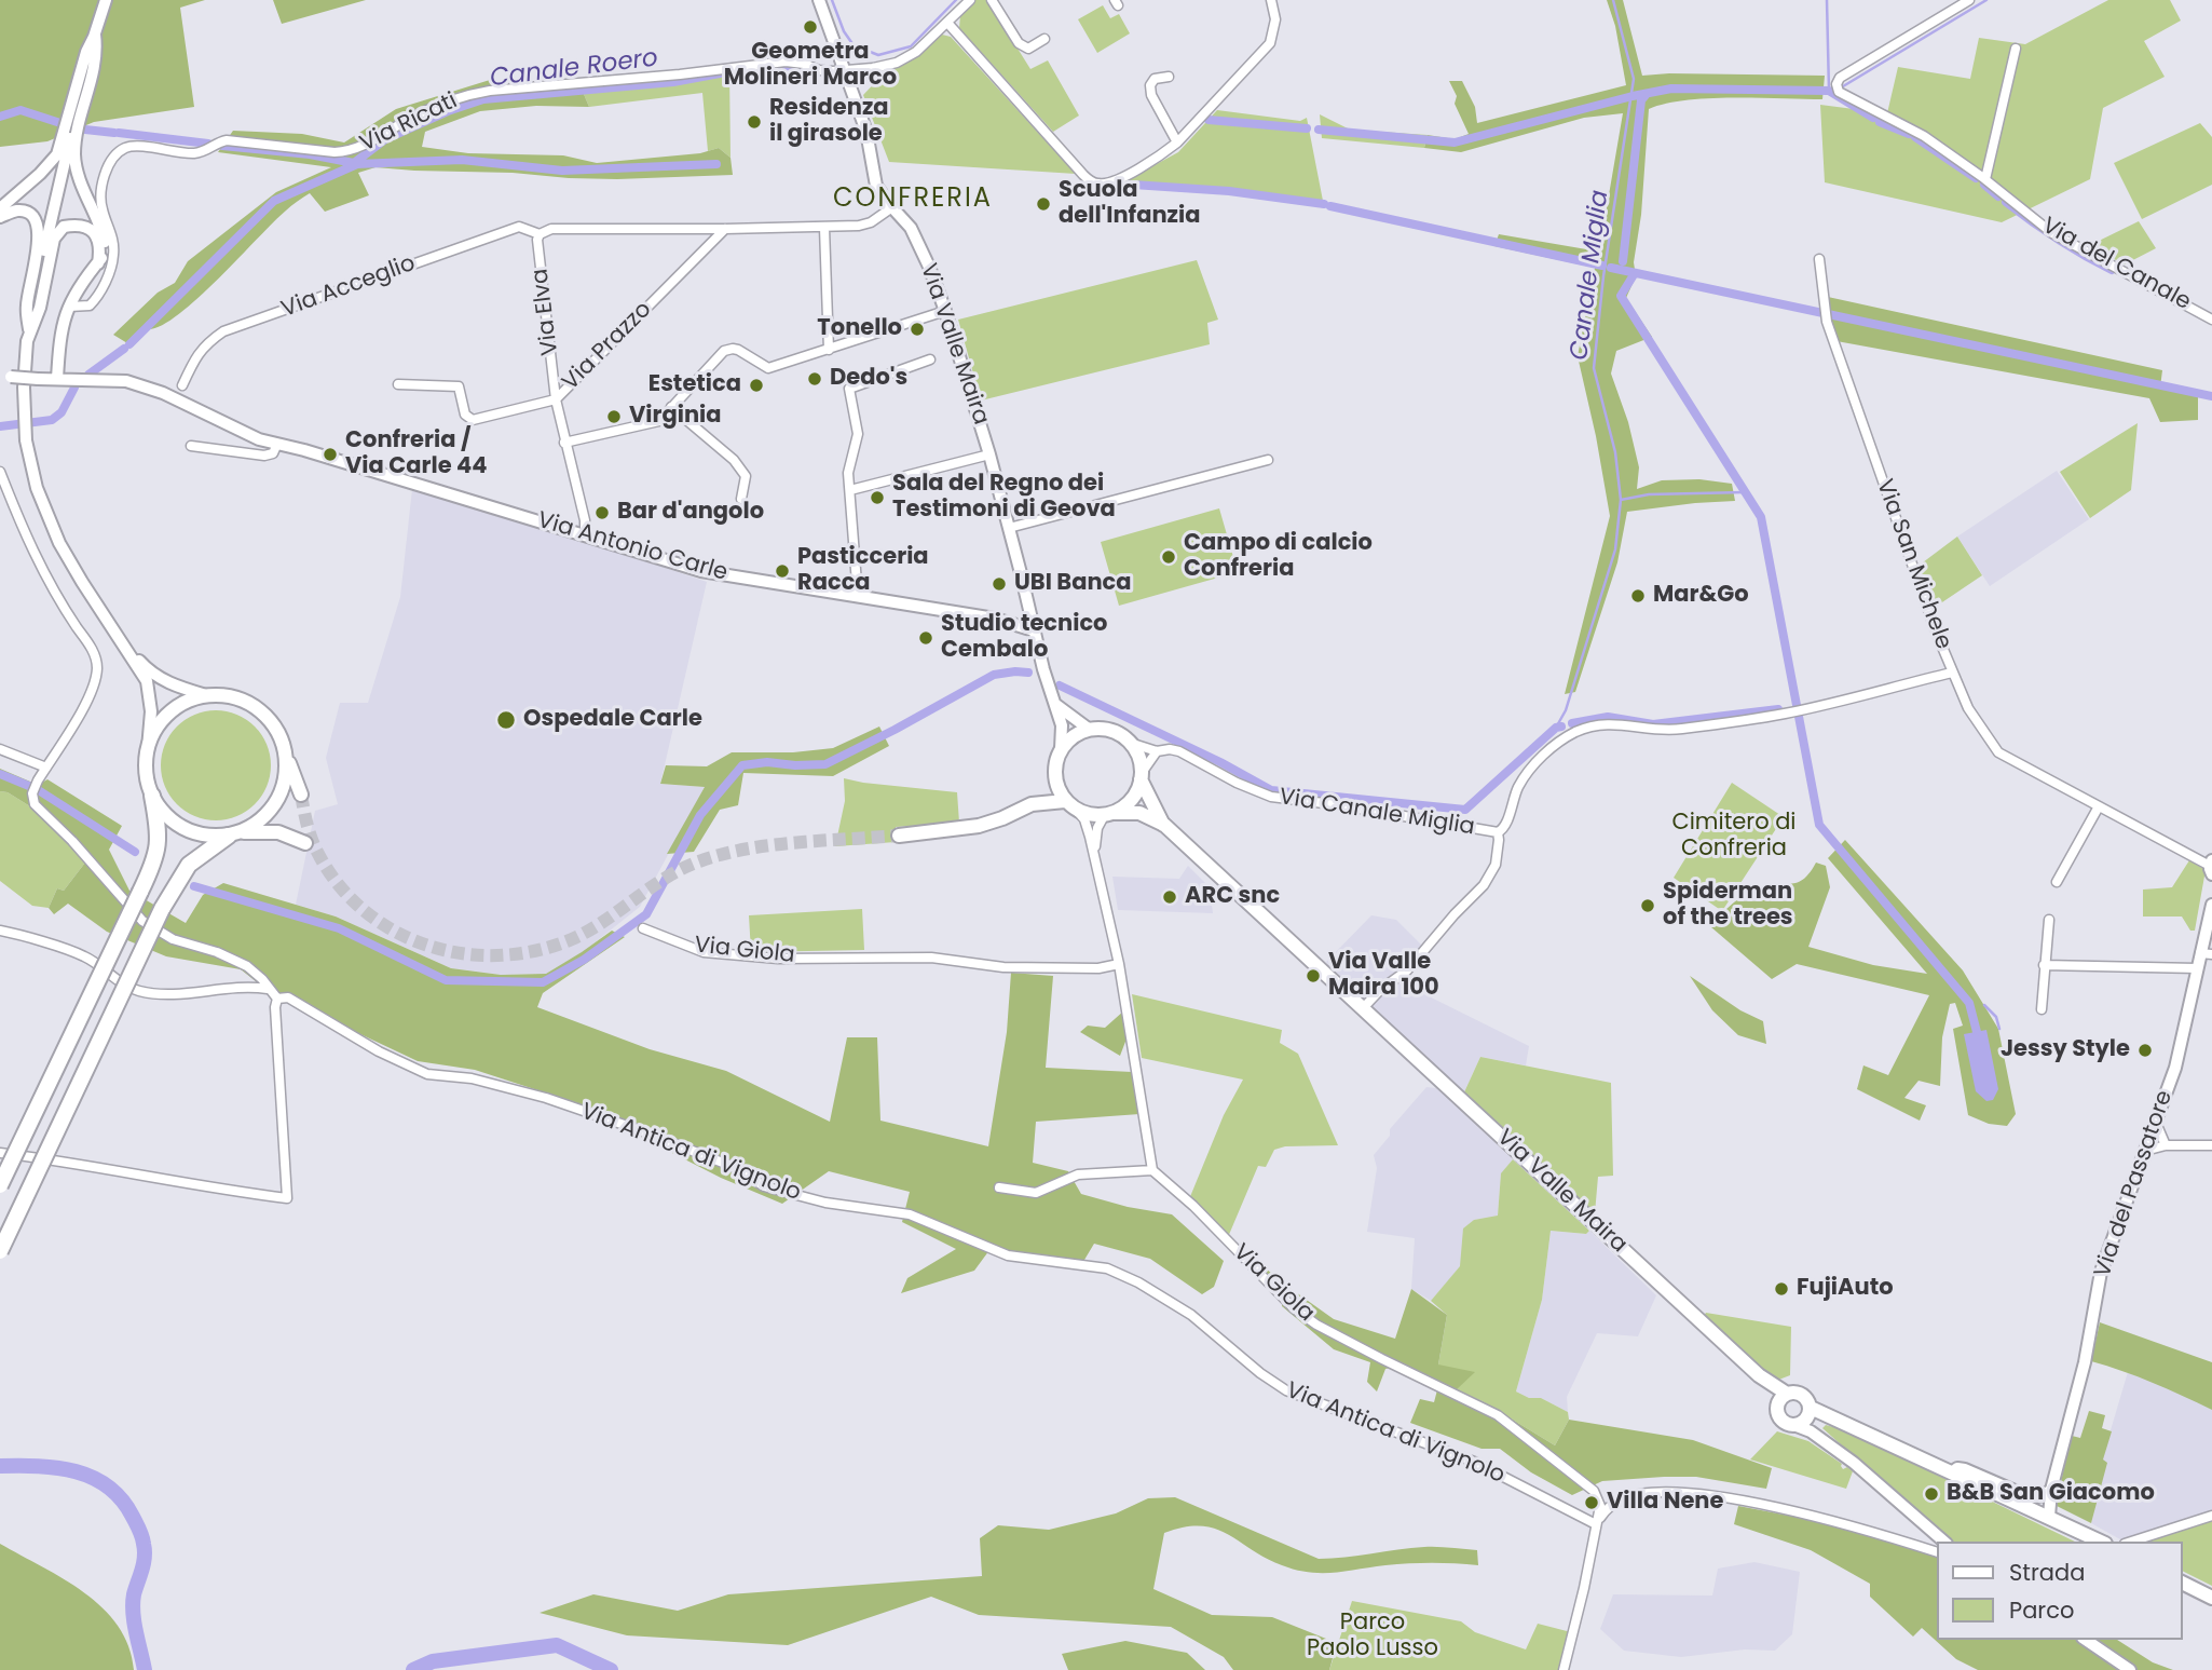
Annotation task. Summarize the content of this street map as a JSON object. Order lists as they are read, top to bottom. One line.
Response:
{"streets":{"main road":["Via Valle Maira"],"street":["Via Ricati","Via del Canale","Via Acceglio","Via Elva","Via Prazzo","Via Antonio Carle","Via San Michele","Via Canale Miglia","Via Giola","Via Antica di Vignolo","Via del Passatore"]},"crossings":[["Via Ricati","Via Valle Maira"],["Via Acceglio","Via Elva"],["Via Elva","Via Prazzo"],["Via Elva","Via Antonio Carle"],["Via Valle Maira","Via Antonio Carle"],["Via Valle Maira","Via Canale Miglia"],["Via San Michele","Via Canale Miglia"],["Via Giola","Via Antica di Vignolo"]],"districts":["CONFRERIA"],"water":["Canale Roero","Canale Miglia"],"parks":["Cimitero di Confreria","Parco Paolo Lusso"],"places":["Geometra Molineri Marco","Residenza il girasole","Scuola dell'Infanzia","Tonello","Dedo's","Estetica","Virginia","Confreria / Via Carle 44","Sala del Regno dei Testimoni di Geova","Bar d'angolo","Campo di calcio Confreria","Pasticceria Racca","UBI Banca","Mar&Go","Studio tecnico Cembalo","Ospedale Carle","ARC snc","Spiderman of the trees","Via Valle Maira 100","Jessy Style","FujiAuto","B&B San Giacomo","Villa Nene"],"legend":["Strada","Parco"]}
